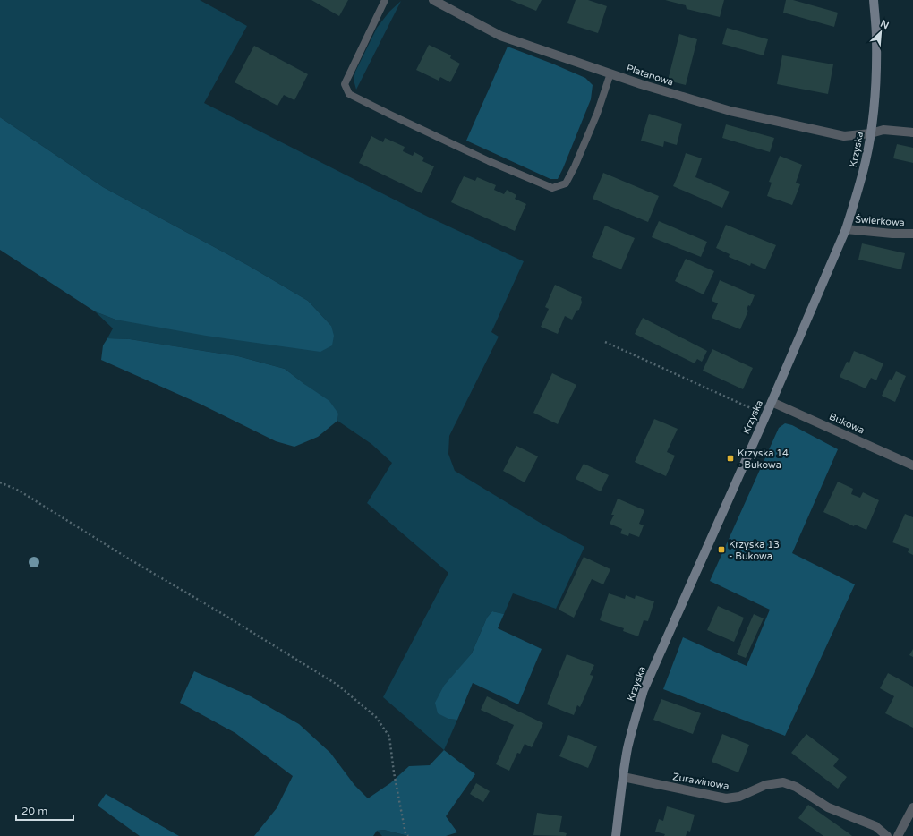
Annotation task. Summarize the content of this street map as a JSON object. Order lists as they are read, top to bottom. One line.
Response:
{"streets":{"street":["Platanowa","Krzyska","Świerkowa","Bukowa","Żurawinowa"]},"crossings":[["Platanowa","Krzyska"],["Krzyska","Świerkowa"],["Krzyska","Bukowa"],["Krzyska","Żurawinowa"]],"places":{"transit":["Krzyska 14 - Bukowa","Krzyska 13 - Bukowa"]},"scale_bar":"20 m","north":"top right"}
